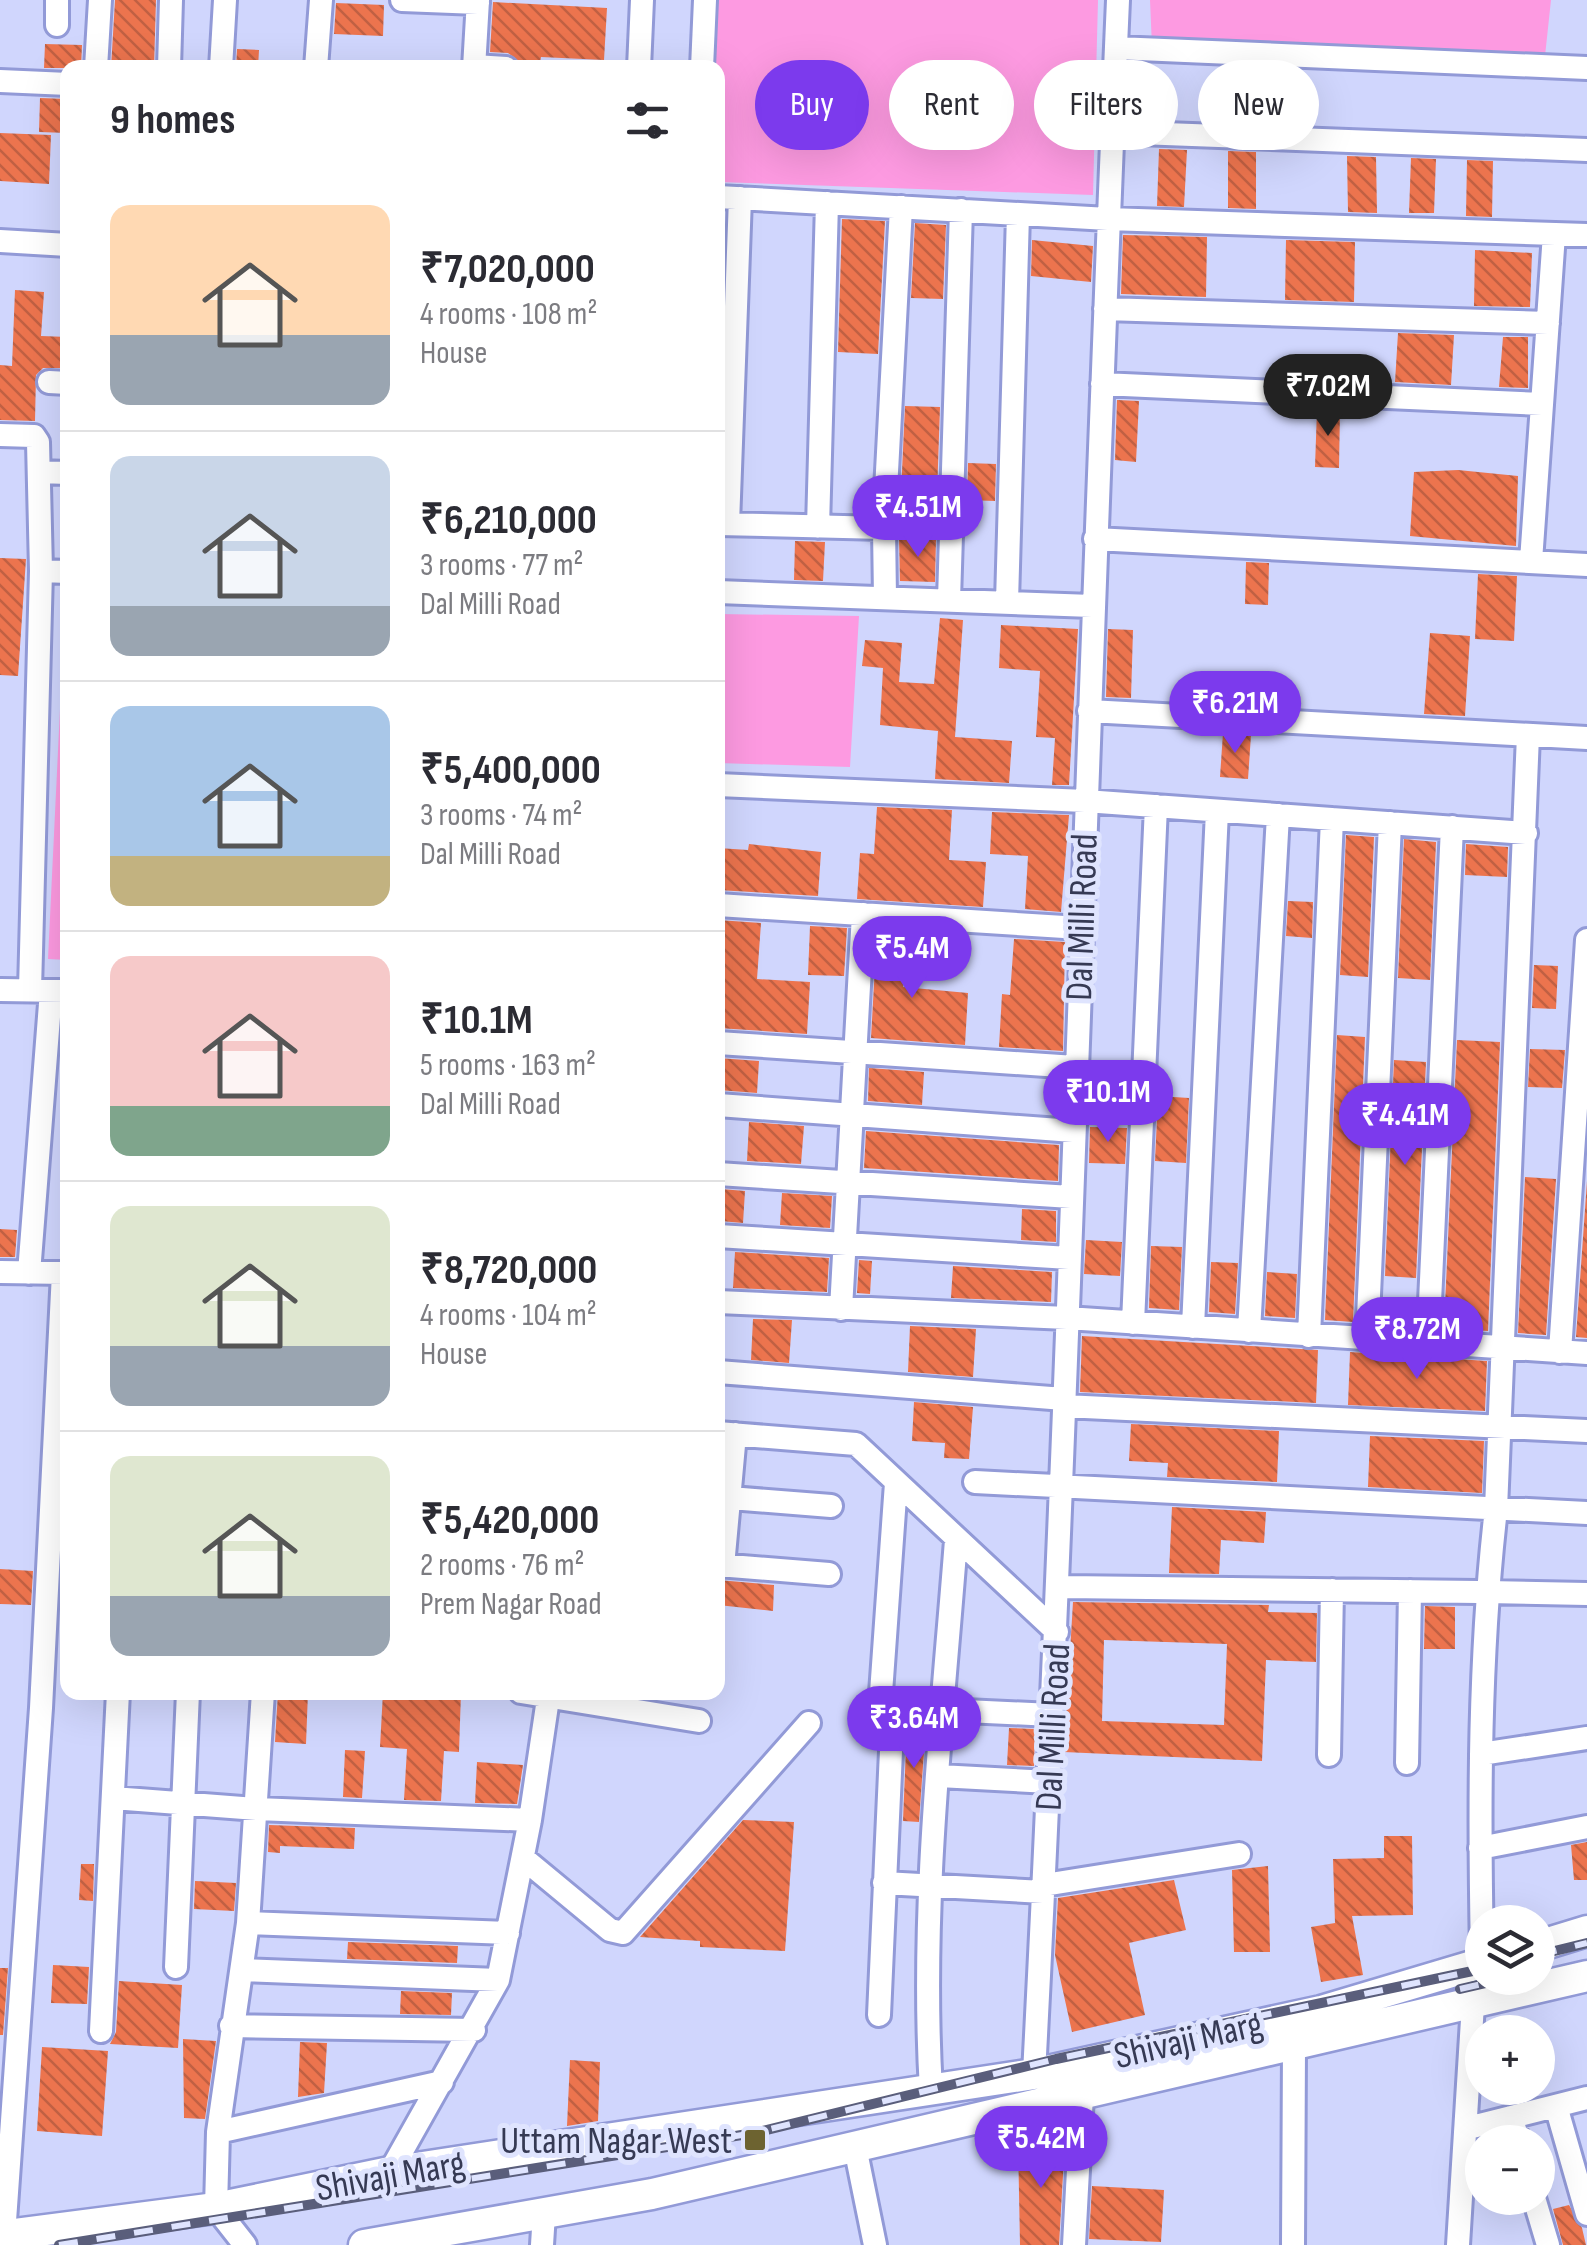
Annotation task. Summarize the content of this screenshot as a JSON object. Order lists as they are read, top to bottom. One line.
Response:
{"streets":{"main road":["Shivaji Marg"],"street":["Dal Milli Road"]},"crossings":[["Dal Milli Road","Shivaji Marg"]],"places":{"transit":["Uttam Nagar West"]},"page":{"chip":["Buy","Rent","Filters","New"],"heading":"9 homes","list":[{"name":"₹7,020,000","note":"4 rooms · 108 m² · House"},{"name":"₹6,210,000","note":"3 rooms · 77 m² · Dal Milli Road"},{"name":"₹5,400,000","note":"3 rooms · 74 m² · Dal Milli Road"},{"name":"₹10.1M","note":"5 rooms · 163 m² · Dal Milli Road"},{"name":"₹8,720,000","note":"4 rooms · 104 m² · House"},{"name":"₹5,420,000","note":"2 rooms · 76 m² · Prem Nagar Road"}],"price":["₹7.02M","₹4.51M","₹6.21M","₹5.4M","₹10.1M","₹4.41M","₹8.72M","₹3.64M","₹5.42M"],"map_buttons":["+","−"]}}
